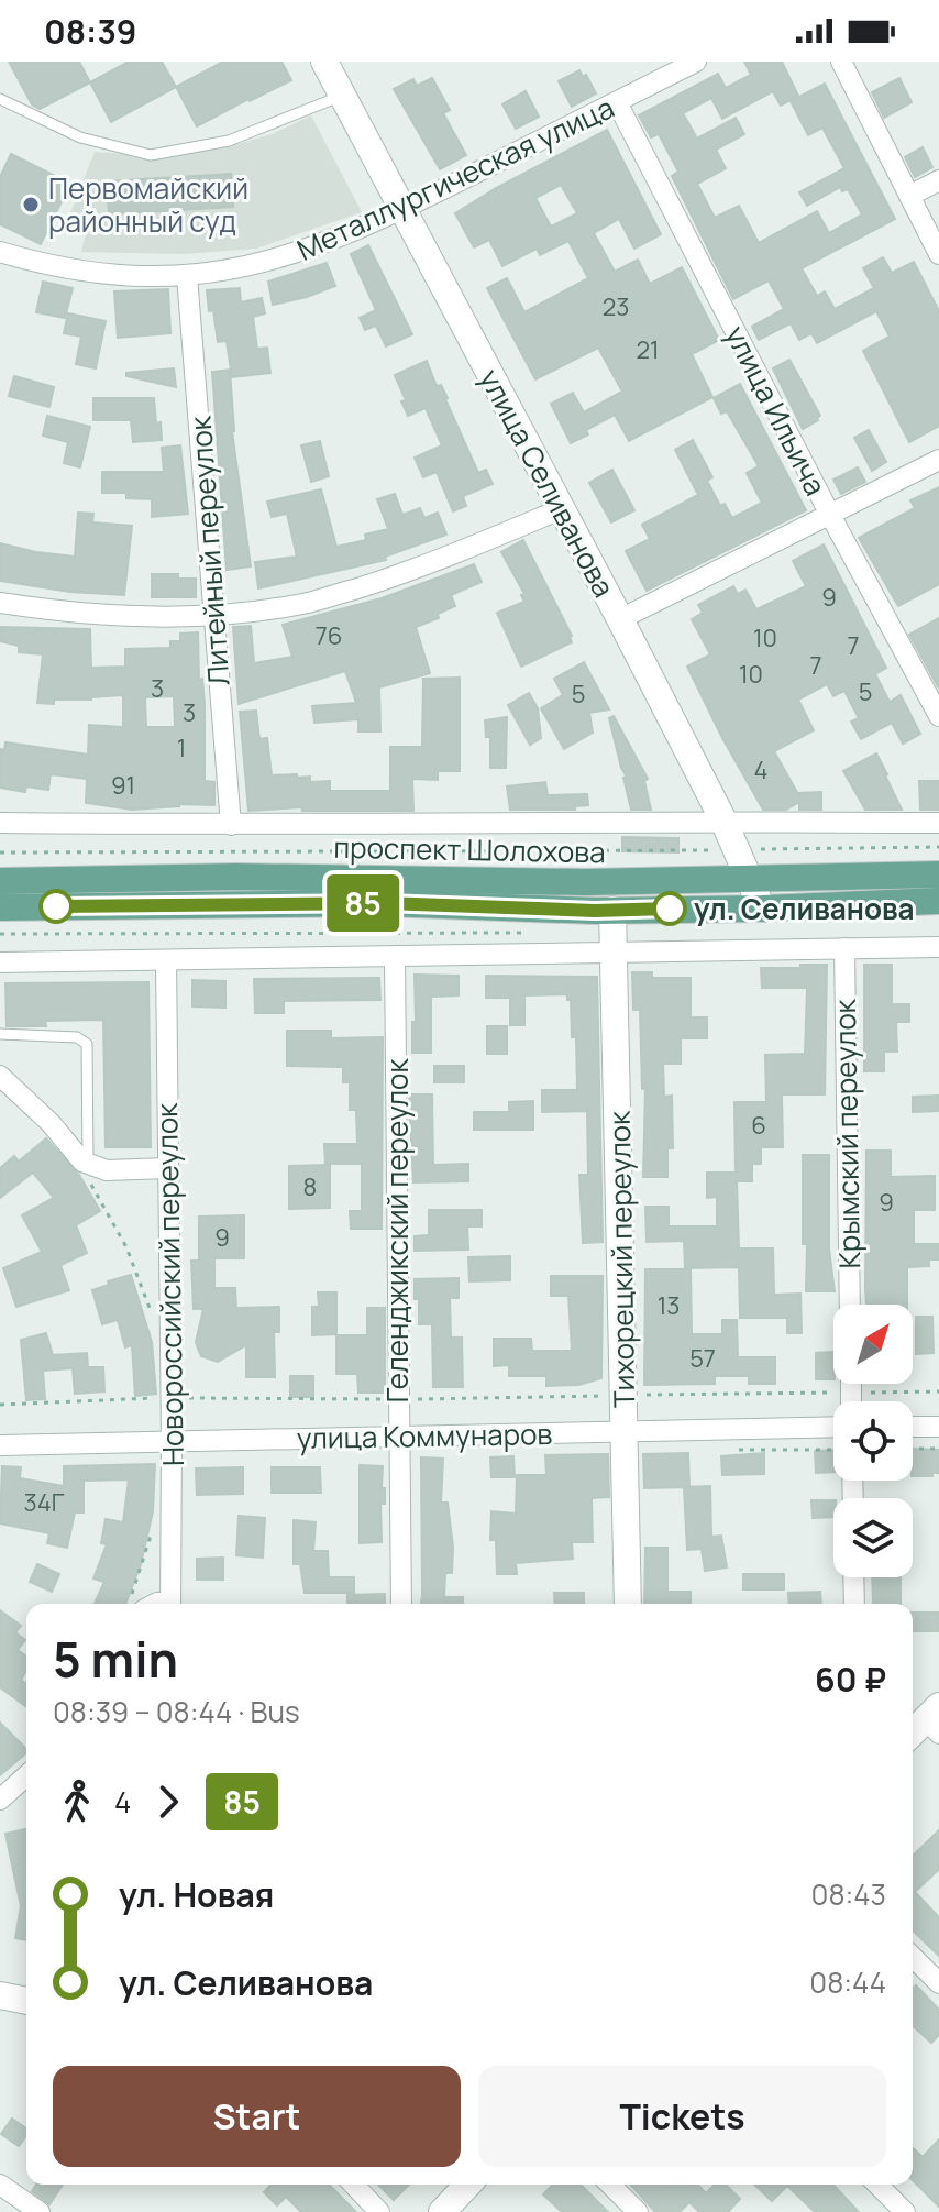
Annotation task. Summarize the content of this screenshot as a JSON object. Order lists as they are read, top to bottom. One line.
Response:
{"streets":{"main road":["проспект Шолохова"],"street":["Металлургическая улица","улица Ильича","улица Селиванова","Литейный переулок","Крымский переулок","Геленджикский переулок","Тихорецкий переулок","Новороссийский переулок","улица Коммунаров"]},"crossings":[["Металлургическая улица","улица Ильича"],["Металлургическая улица","улица Селиванова"],["Металлургическая улица","Литейный переулок"],["улица Селиванова","проспект Шолохова"],["проспект Шолохова","Тихорецкий переулок"],["Геленджикский переулок","улица Коммунаров"],["Тихорецкий переулок","улица Коммунаров"],["Новороссийский переулок","улица Коммунаров"]],"places":["Первомайский районный суд","ул. Селиванова"],"lines":["bus line 85"],"house_numbers":["23","21","9","76","10","7","7","10","3","5","5","3","1","4","91","6","8","9","9","13","57","34Г"],"north":"top right","page":{"status":"08:39","on_map":"85","heading":["5 min","08:39 – 08:44 · Bus","60 ₽"],"legs":["4","85"],"list":[{"name":"ул. Новая","value":"08:43"},{"name":"ул. Селиванова","value":"08:44"}],"buttons":["Start","Tickets"]}}
